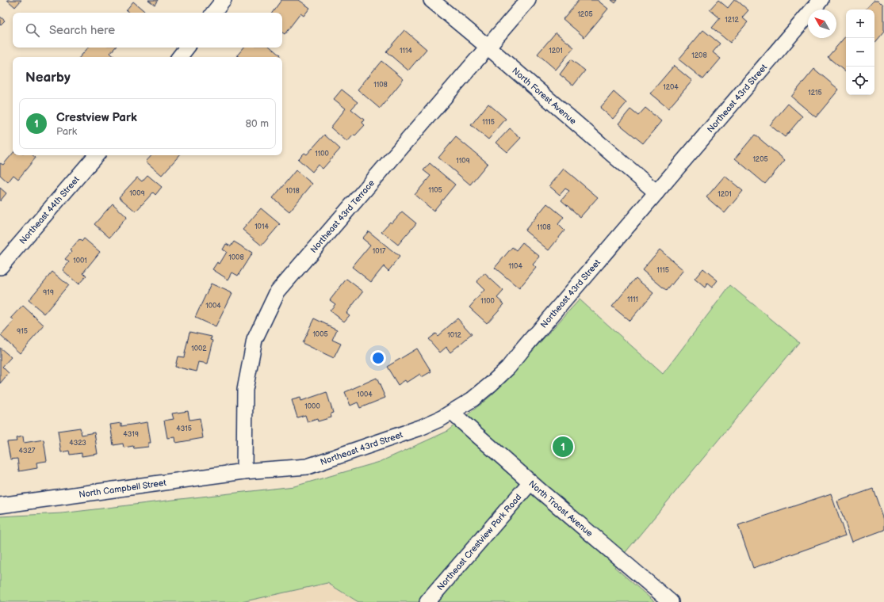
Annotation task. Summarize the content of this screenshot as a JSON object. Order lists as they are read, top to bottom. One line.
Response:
{"streets":{"street":["North Forest Avenue","Northeast 43rd Street","Northeast 44th Street","Northeast 43rd Terrace","North Campbell Street","North Troost Avenue","Northeast Crestview Park Road"]},"crossings":[["North Forest Avenue","Northeast 43rd Street"],["North Forest Avenue","Northeast 43rd Terrace"],["Northeast 43rd Street","Northeast 43rd Terrace"],["Northeast 43rd Street","North Campbell Street"],["Northeast 43rd Street","North Troost Avenue"],["Northeast 43rd Terrace","North Campbell Street"],["North Troost Avenue","Northeast Crestview Park Road"]],"house_numbers":["1205","1212","1114","1201","1208","1108","1204","1215","1115","1100","1205","1109","1105","1018","1009","1201","1014","1108","1017","1008","1001","1104","1115","919","1111","1100","1004","915","1005","1012","1002","1004","1000","4315","4319","4323","4327"],"north":"top left","page":{"map_buttons":["+","−"],"search":"Search here","heading":"Nearby","list":[{"mark":"1","name":"Crestview Park","note":"Park","value":"80 m"}],"pins":"1"}}
